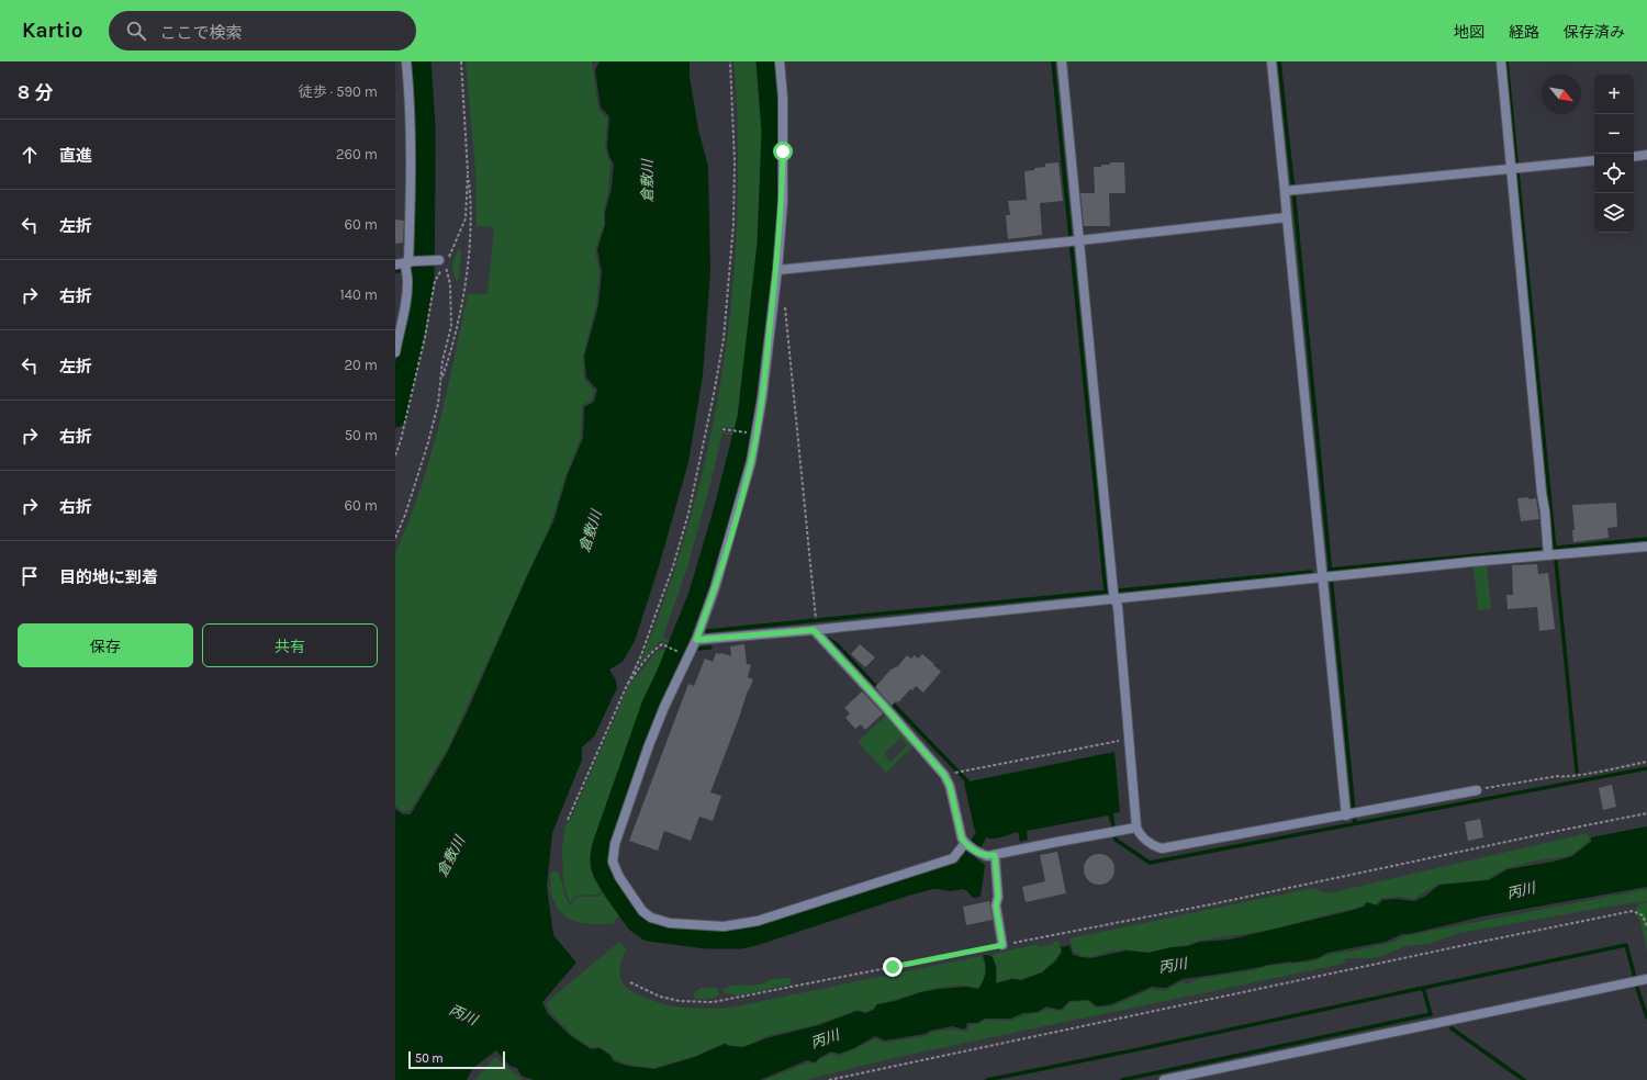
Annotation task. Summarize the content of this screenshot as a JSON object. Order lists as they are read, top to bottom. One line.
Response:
{"water":["倉敷川","丙川"],"scale_bar":"50 m","north":"bottom right","page":{"header":"Kartio","search":"ここで検索","nav":["地図","経路","保存済み"],"heading":["8 分","徒歩 · 590 m"],"map_buttons":["+","−"],"list":[["直進","260 m"],["左折","60 m"],["右折","140 m"],["左折","20 m"],["右折","50 m"],["右折","60 m"],"目的地に到着"],"buttons":["保存","共有"],"scale":"50 m"}}
